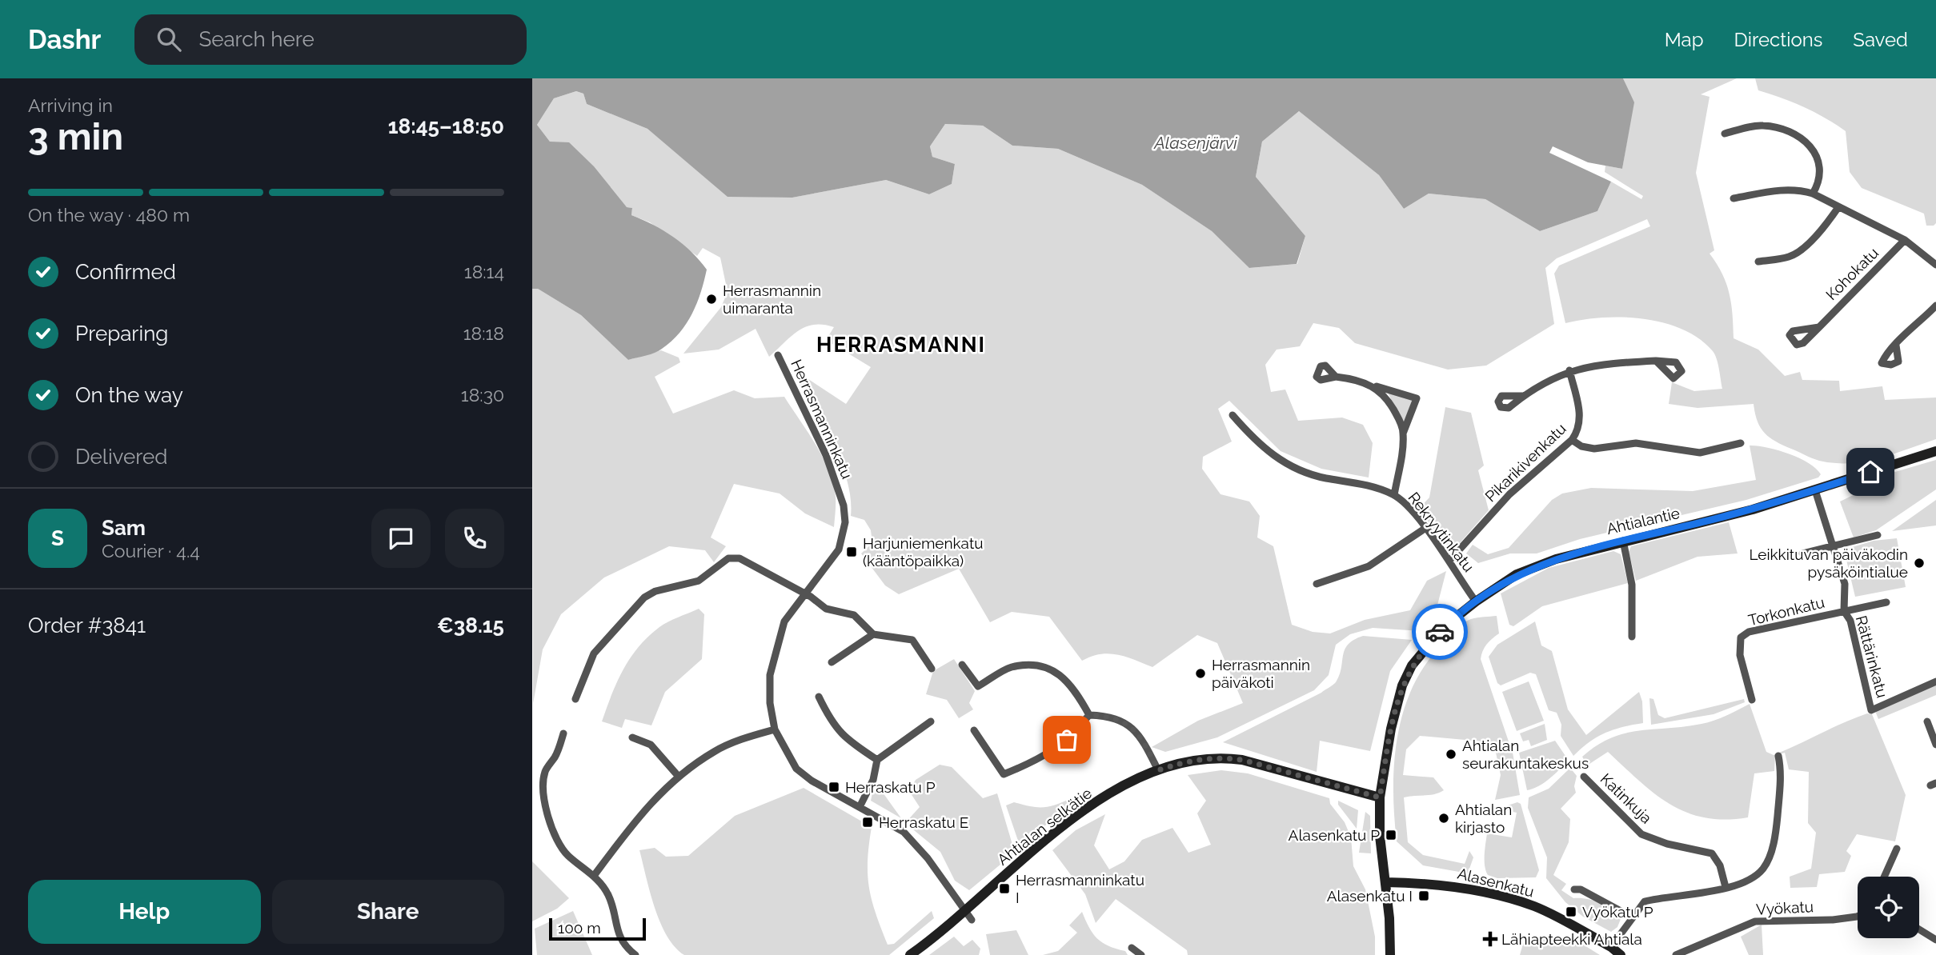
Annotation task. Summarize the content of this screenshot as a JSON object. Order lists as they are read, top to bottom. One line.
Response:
{"streets":{"main road":["Ahtialantie","Ahtialan selkätie","Alasenkatu"],"street":["Kohokatu","Herrasmanninkatu","Pikarikivenkatu","Rekryytinkatu","Torkonkatu","Rättärinkatu","Katinkuja","Vyökatu"]},"crossings":[["Herrasmanninkatu","Ahtialan selkätie"],["Pikarikivenkatu","Rekryytinkatu"],["Ahtialantie","Rekryytinkatu"],["Ahtialantie","Torkonkatu"],["Ahtialantie","Ahtialan selkätie"],["Ahtialantie","Alasenkatu"],["Torkonkatu","Rättärinkatu"]],"districts":["HERRASMANNI"],"water":["Alasenjärvi"],"places":{"other":["Herrasmannin uimaranta","Leikkituvan päiväkodin pysäköintialue","Herrasmannin päiväkoti","Ahtialan seurakuntakeskus","Ahtialan kirjasto"],"transit":["Harjuniemenkatu (kääntöpaikka)","Herraskatu P","Herraskatu E","Alasenkatu P","Herrasmanninkatu I","Alasenkatu I","Vyökatu P"],"health":["Lähiapteekki Ahtiala"]},"scale_bar":"100 m","page":{"header":"Dashr","search":"Search here","nav":["Map","Directions","Saved"],"heading":["3 min","Arriving in","18:45–18:50"],"panel":["Sam","Courier · 4.4","Order #3841","€38.15"],"bar":"On the way · 480 m","list":[["Confirmed","18:14"],["Preparing","18:18"],["On the way","18:30"],"Delivered"],"round":"S","buttons":["Help","Share"],"scale":"100 m"}}
